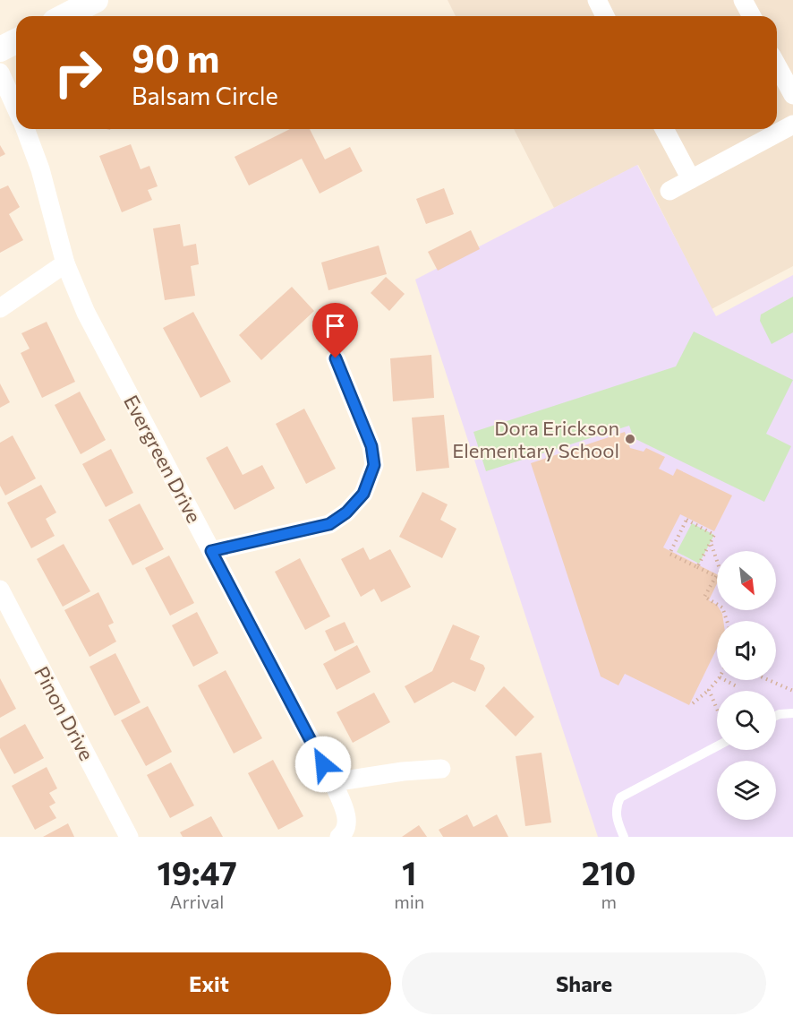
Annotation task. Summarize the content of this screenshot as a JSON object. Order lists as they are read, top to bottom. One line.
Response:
{"streets":{"street":["Evergreen Drive","Pinon Drive"]},"places":["Dora Erickson Elementary School"],"north":"bottom right","page":{"turn":["90 m","Balsam Circle"],"eta":["19:47","Arrival","1","min","210","m"],"buttons":["Exit","Share"]}}
